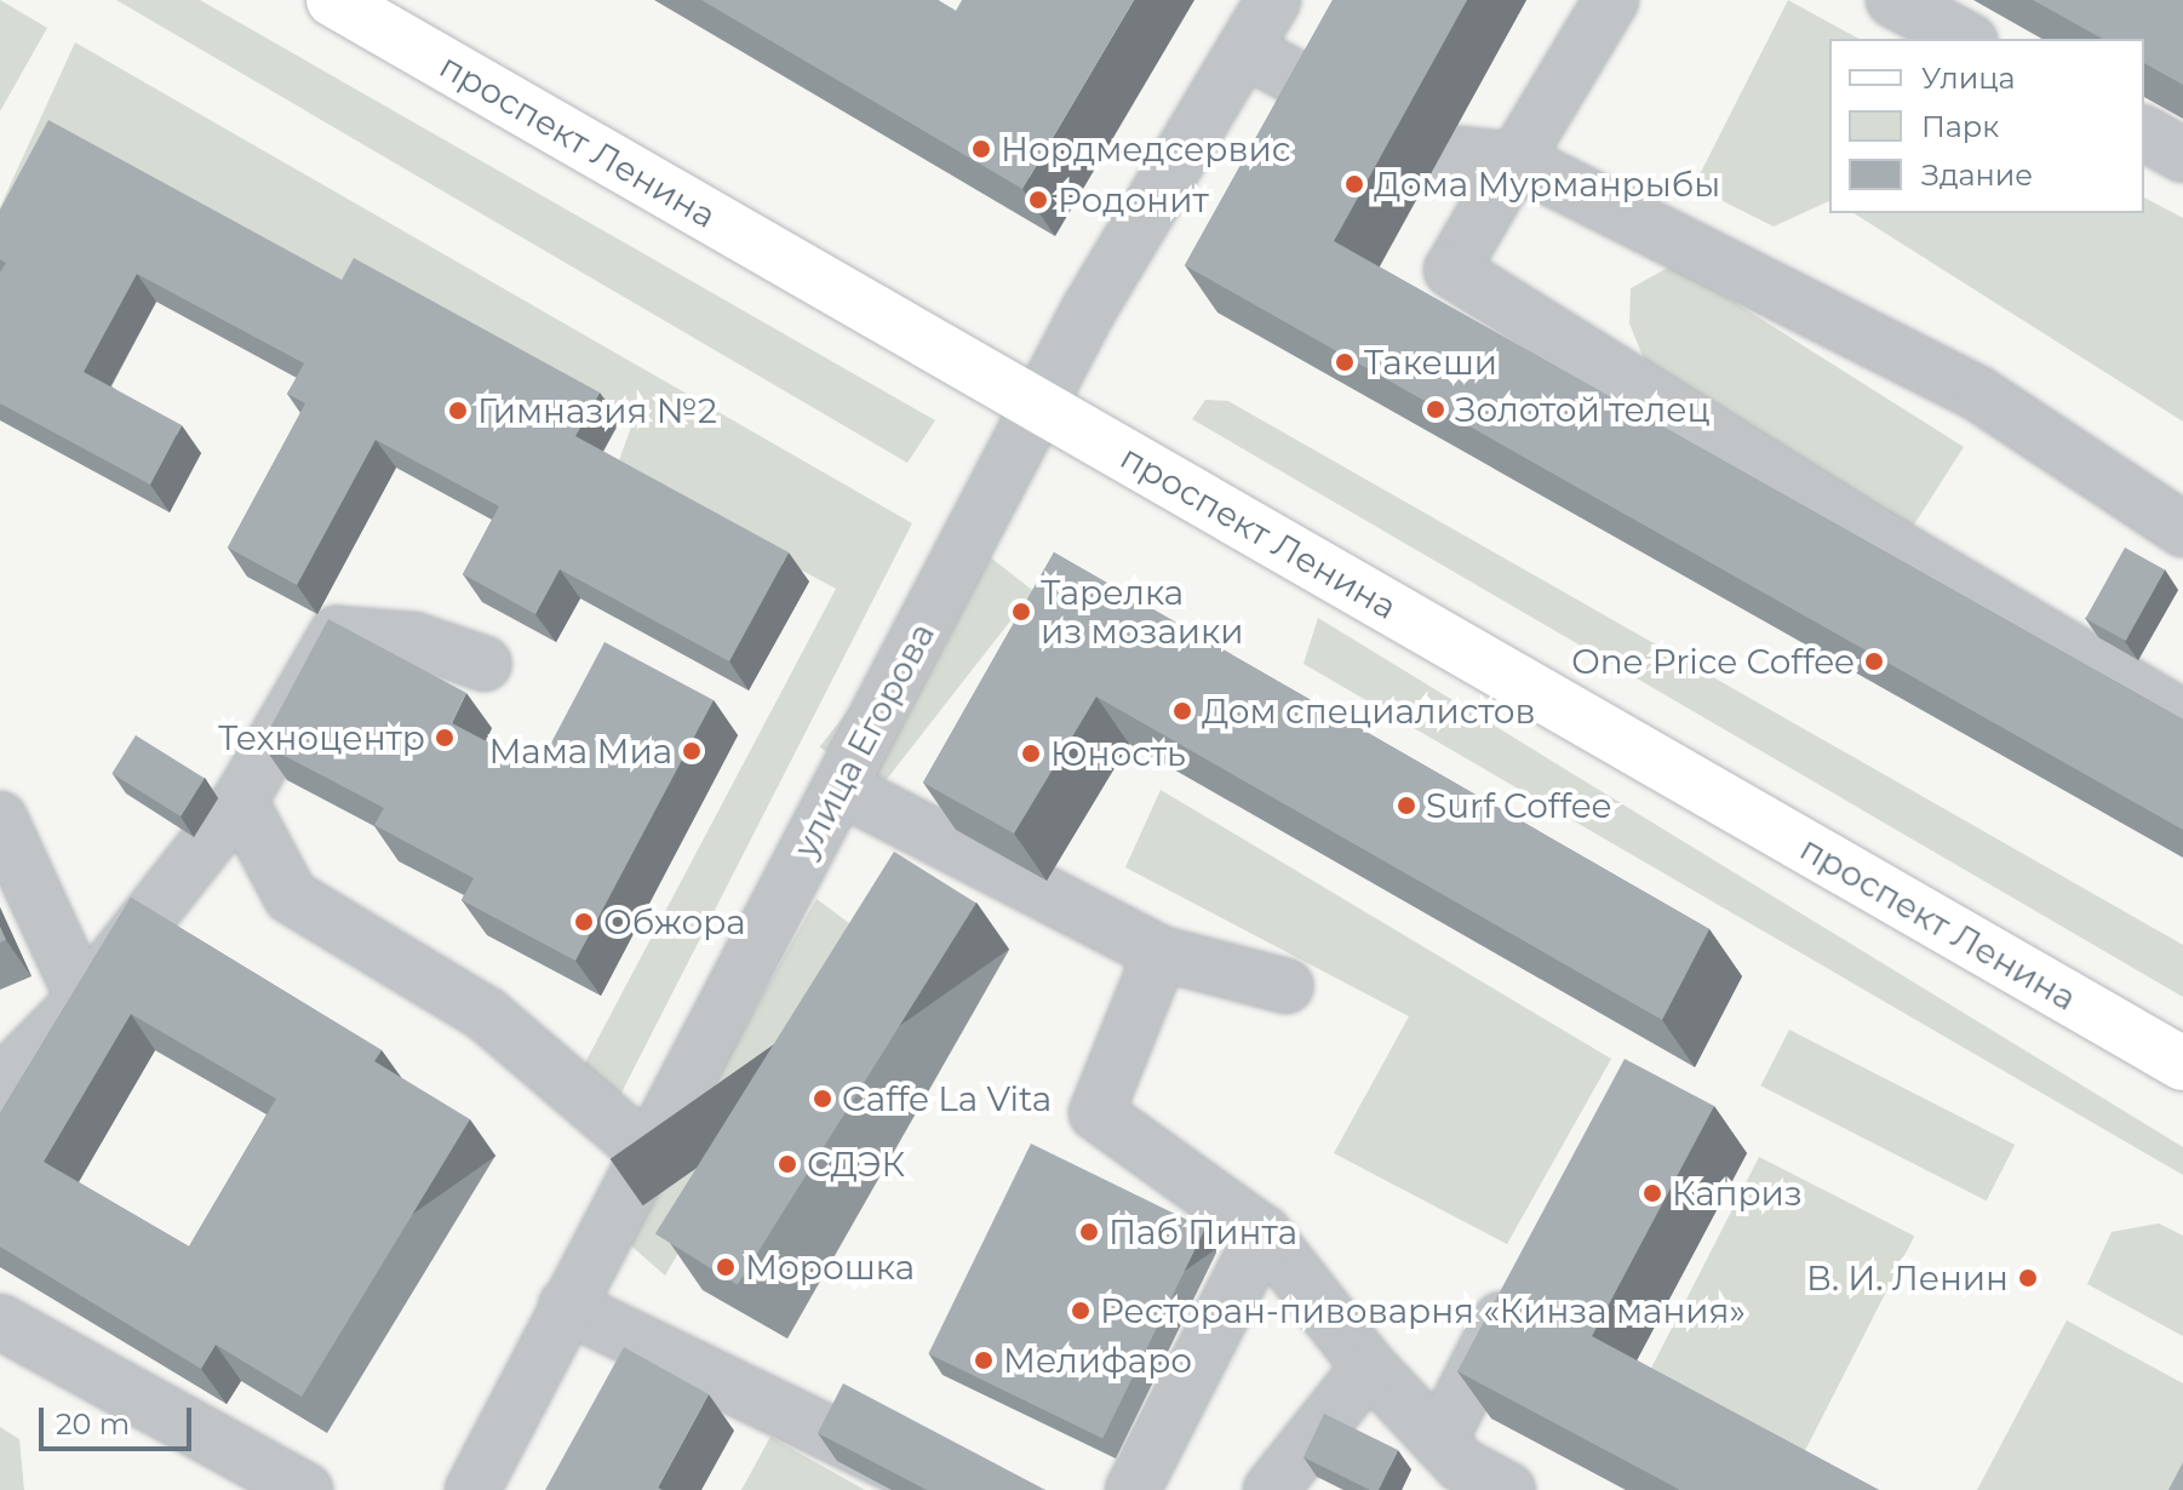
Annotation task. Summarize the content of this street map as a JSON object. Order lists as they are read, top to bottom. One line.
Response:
{"streets":{"main road":["проспект Ленина"],"street":["улица Егорова"]},"crossings":[["проспект Ленина","улица Егорова"]],"places":["Нордмедсервис","Дома Мурманрыбы","Родонит","Taкеши","Золотой телец","Гимназия №2","Тарелка из мозаики","One Price Coffee","Дом специалистов","Техноцентр","Мама Миа","Юность","Surf Coffee","Обжора","Caffe La Vita","СДЭК","Каприз","Паб Пинта","Морошка","В. И. Ленин","Ресторан-пивоварня «Кинза мания»","Мелифаро"],"legend":["Улица","Парк","Здание"],"scale_bar":"20 m"}
